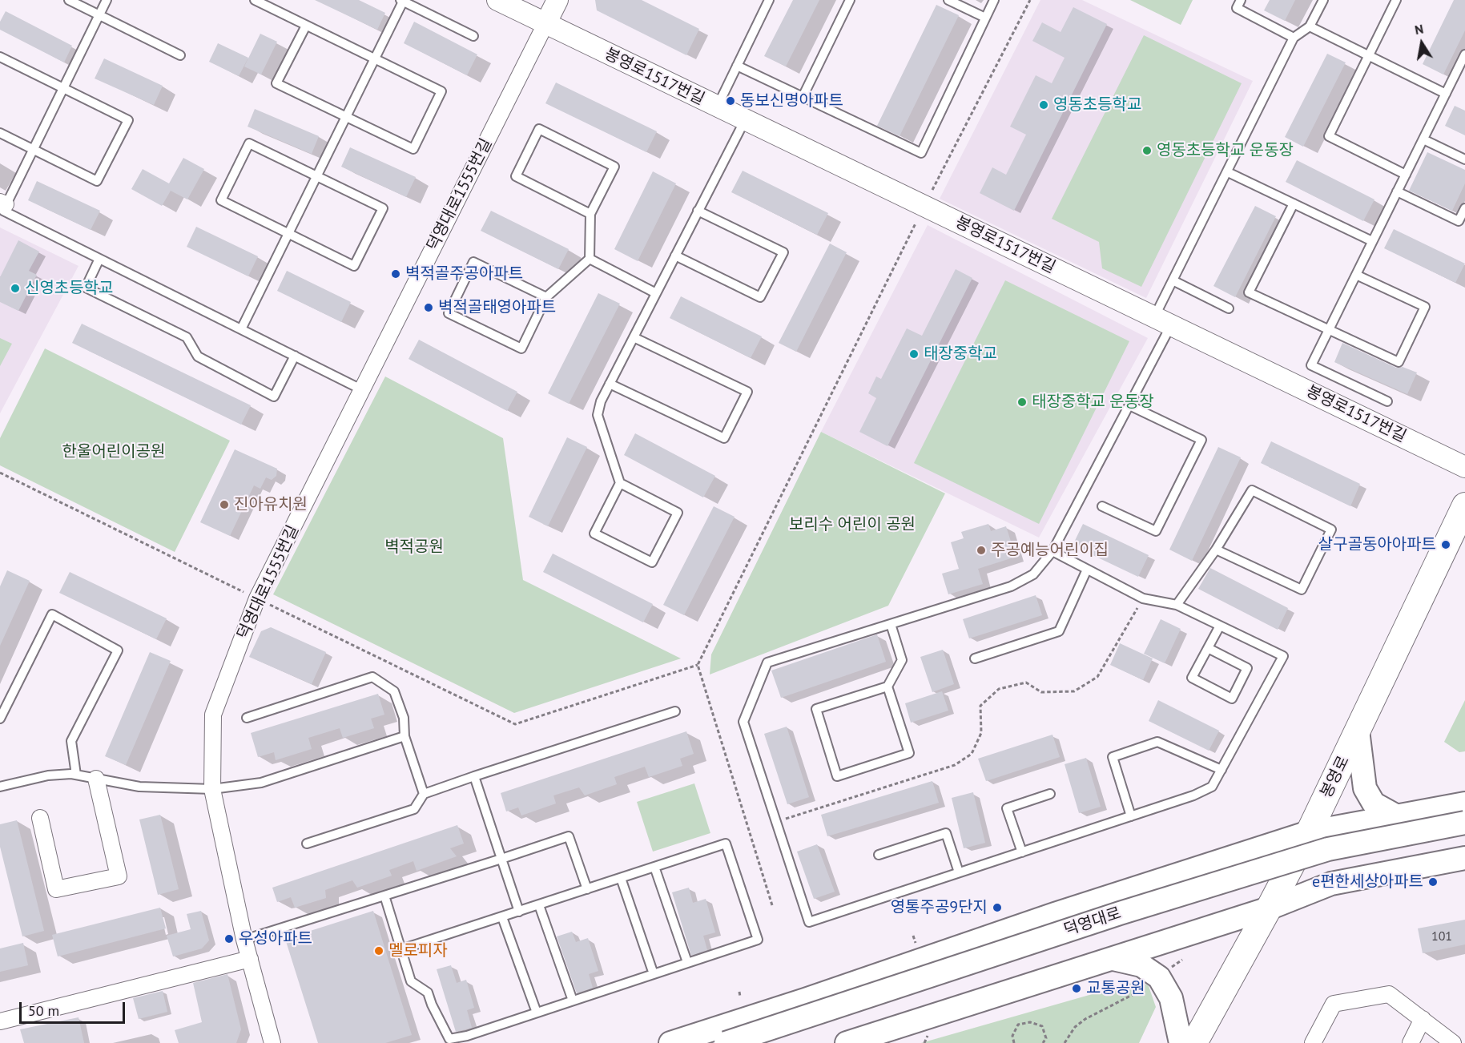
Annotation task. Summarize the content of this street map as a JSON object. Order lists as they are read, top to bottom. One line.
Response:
{"streets":{"main road":["봉영로","덕영대로"],"street":["봉영로1517번길","덕영대로1555번길"]},"crossings":[["봉영로1517번길","덕영대로1555번길"]],"parks":["한울어린이공원","보리수 어린이 공원","벽적공원"],"places":["동보신명아파트","영동초등학교","영동초등학교 운동장","벽적골주공아파트","신영초등학교","벽적골태영아파트","태장중학교","태장중학교 운동장","진아유치원","살구골동아아파트","주공예능어린이집","e편한세상아파트","영통주공9단지","우성아파트","멜로피자","교통공원"],"house_numbers":["101"],"scale_bar":"50 m","north":"top"}
